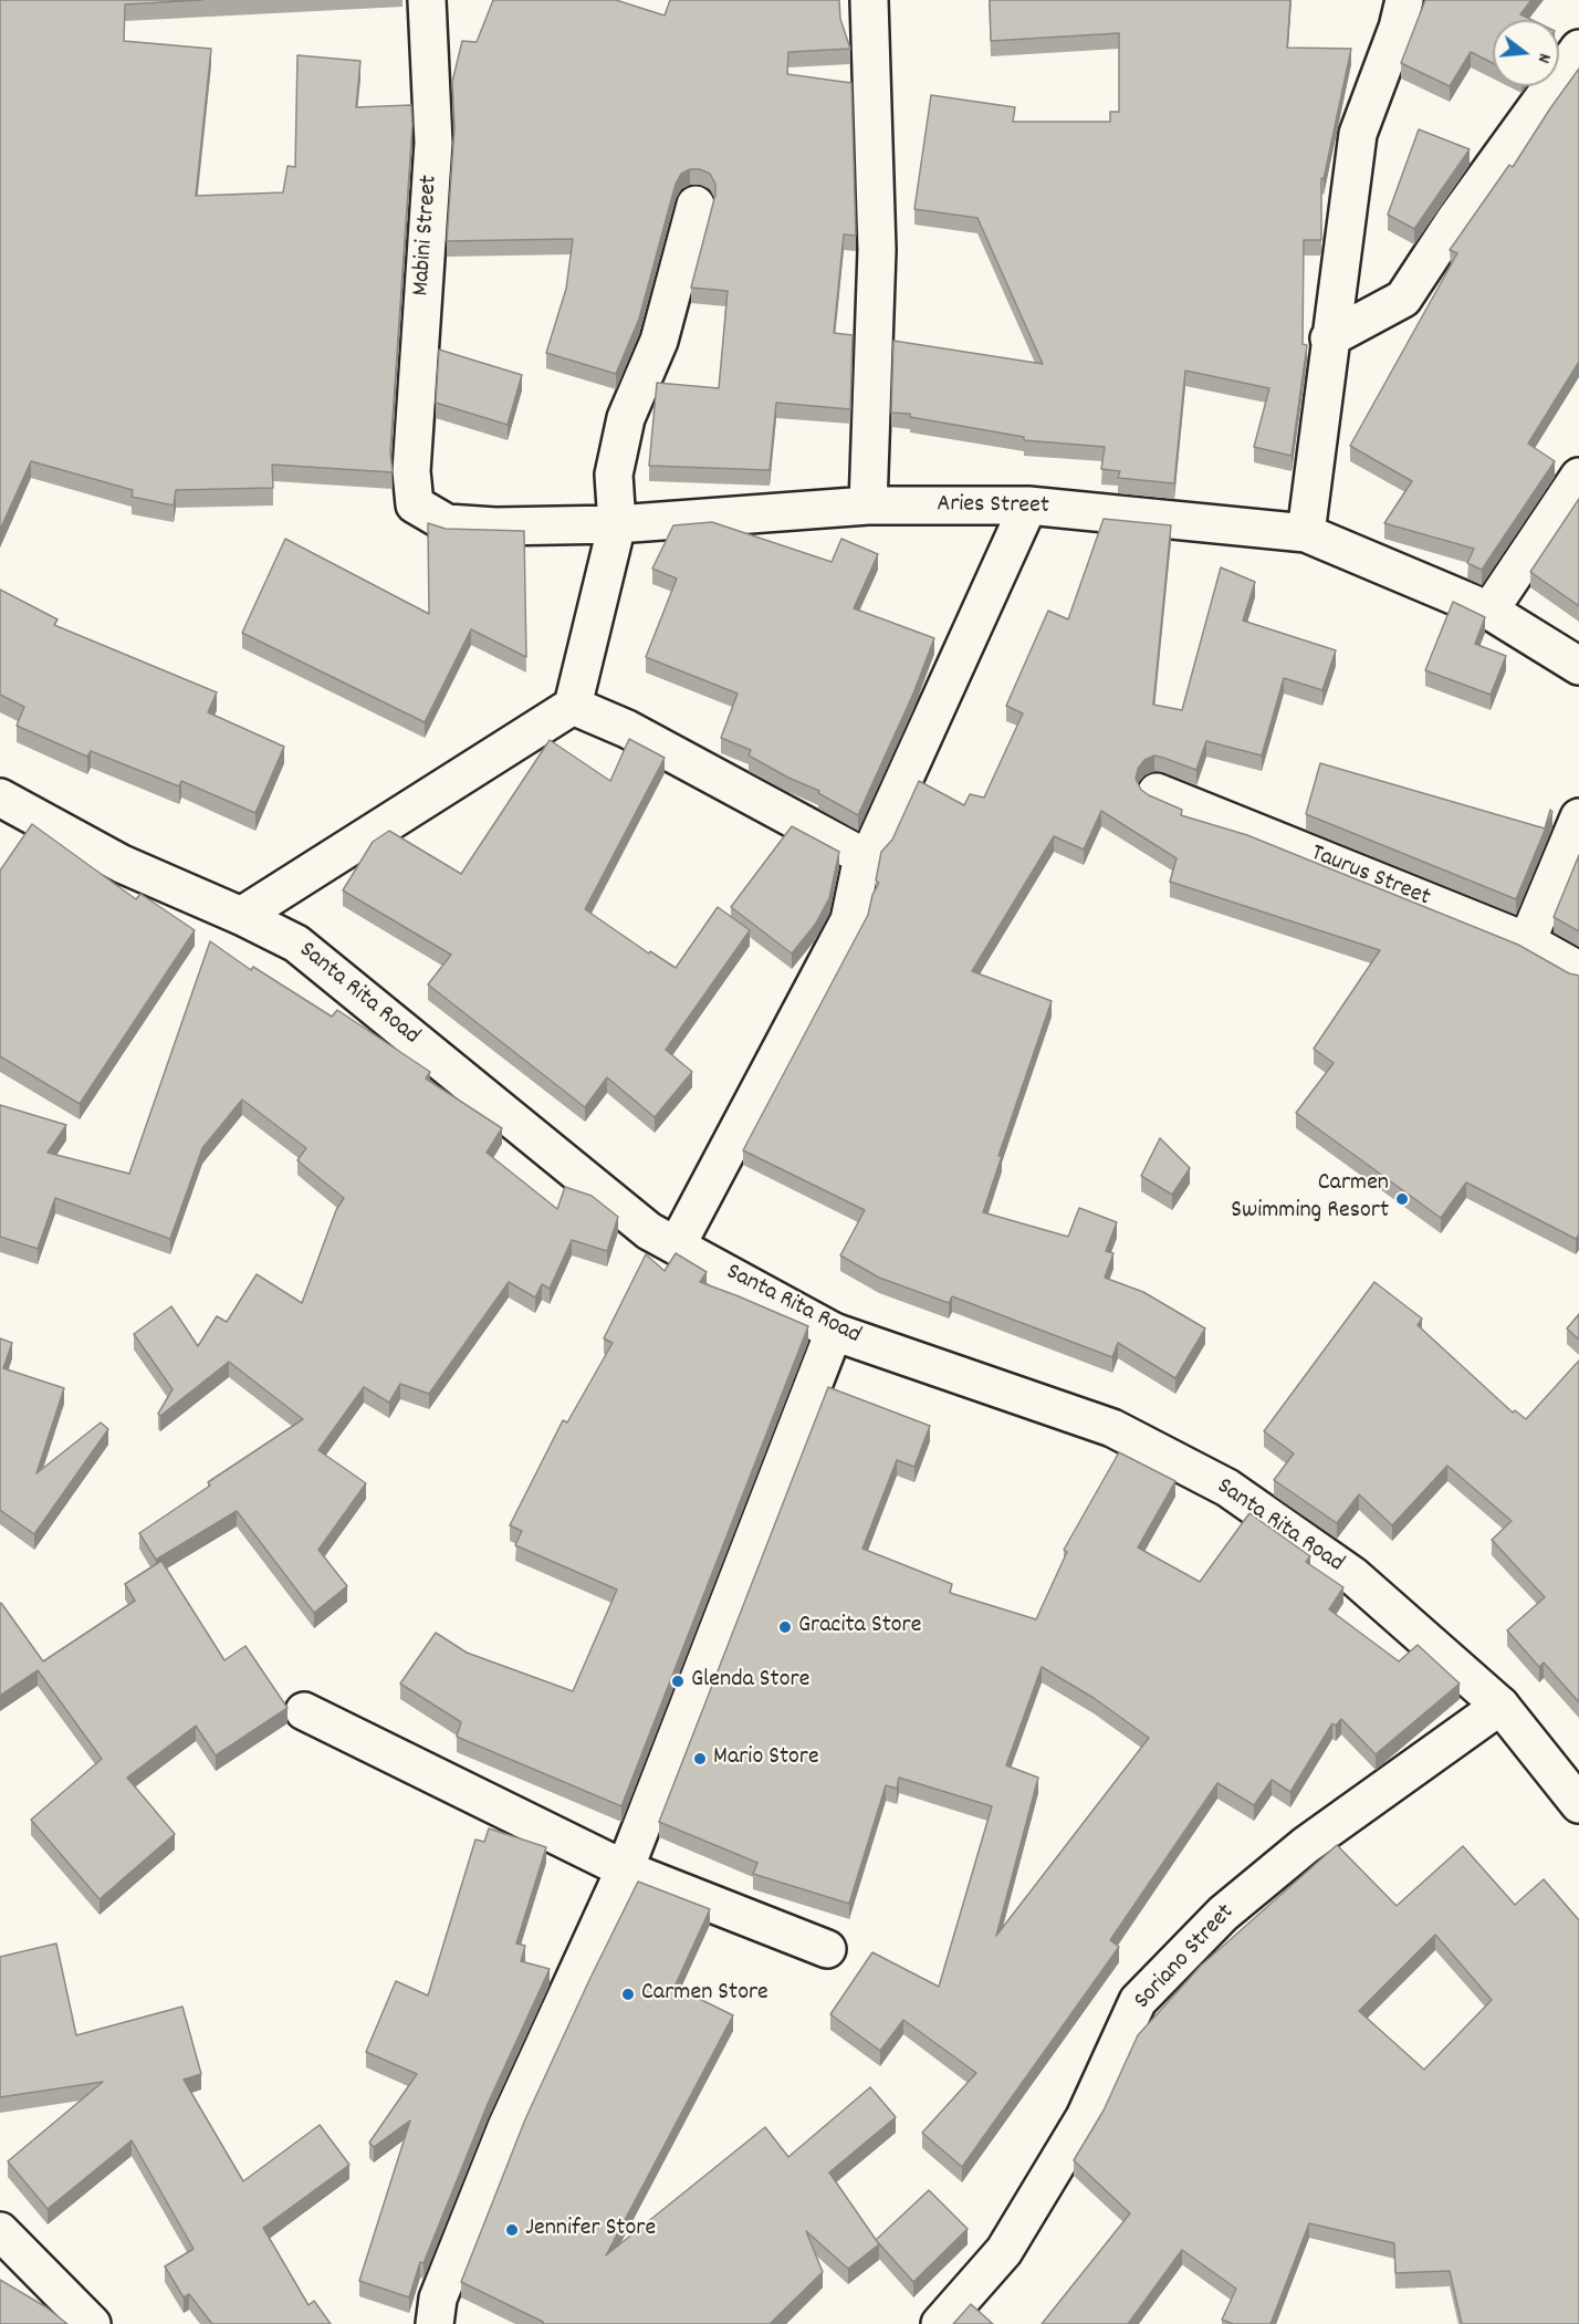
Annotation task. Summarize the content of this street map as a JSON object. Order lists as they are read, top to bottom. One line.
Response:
{"streets":{"street":["Mabini Street","Aries Street","Taurus Street","Santa Rita Road","Soriano Street"]},"crossings":[["Mabini Street","Aries Street"],["Santa Rita Road","Soriano Street"]],"places":["Carmen Swimming Resort","Gracita Store","Glenda Store","Mario Store","Carmen Store","Jennifer Store"],"north":"right"}
